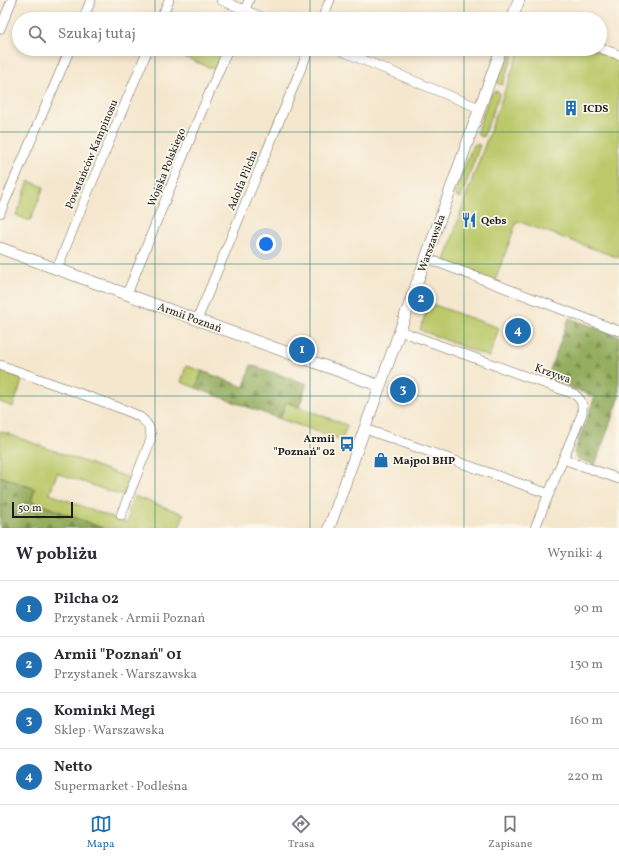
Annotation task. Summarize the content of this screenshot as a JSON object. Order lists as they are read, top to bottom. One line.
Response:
{"streets":{"street":["Powstańców Kampinosu","Wojska Polskiego","Adolfa Pilcha","Warszawska","Armii Poznań","Krzywa"]},"crossings":[["Powstańców Kampinosu","Armii Poznań"],["Wojska Polskiego","Armii Poznań"],["Adolfa Pilcha","Armii Poznań"],["Warszawska","Armii Poznań"],["Warszawska","Krzywa"]],"places":{"building":["ICDS"],"restaurant":["Qebs"],"bus stop":["Armii \"Poznań\" 02"],"shop":["Majpol BHP"]},"scale_bar":"50 m","page":{"search":"Szukaj tutaj","pins":["2","4","1","3"],"scale":"50 m","heading":["W pobliżu","Wyniki: 4"],"list":[{"mark":"1","name":"Pilcha 02","note":"Przystanek · Armii Poznań","value":"90 m"},{"mark":"2","name":"Armii \"Poznań\" 01","note":"Przystanek · Warszawska","value":"130 m"},{"mark":"3","name":"Kominki Megi","note":"Sklep · Warszawska","value":"160 m"},{"mark":"4","name":"Netto","note":"Supermarket · Podleśna","value":"220 m"}],"nav":["Mapa","Trasa","Zapisane"]}}
